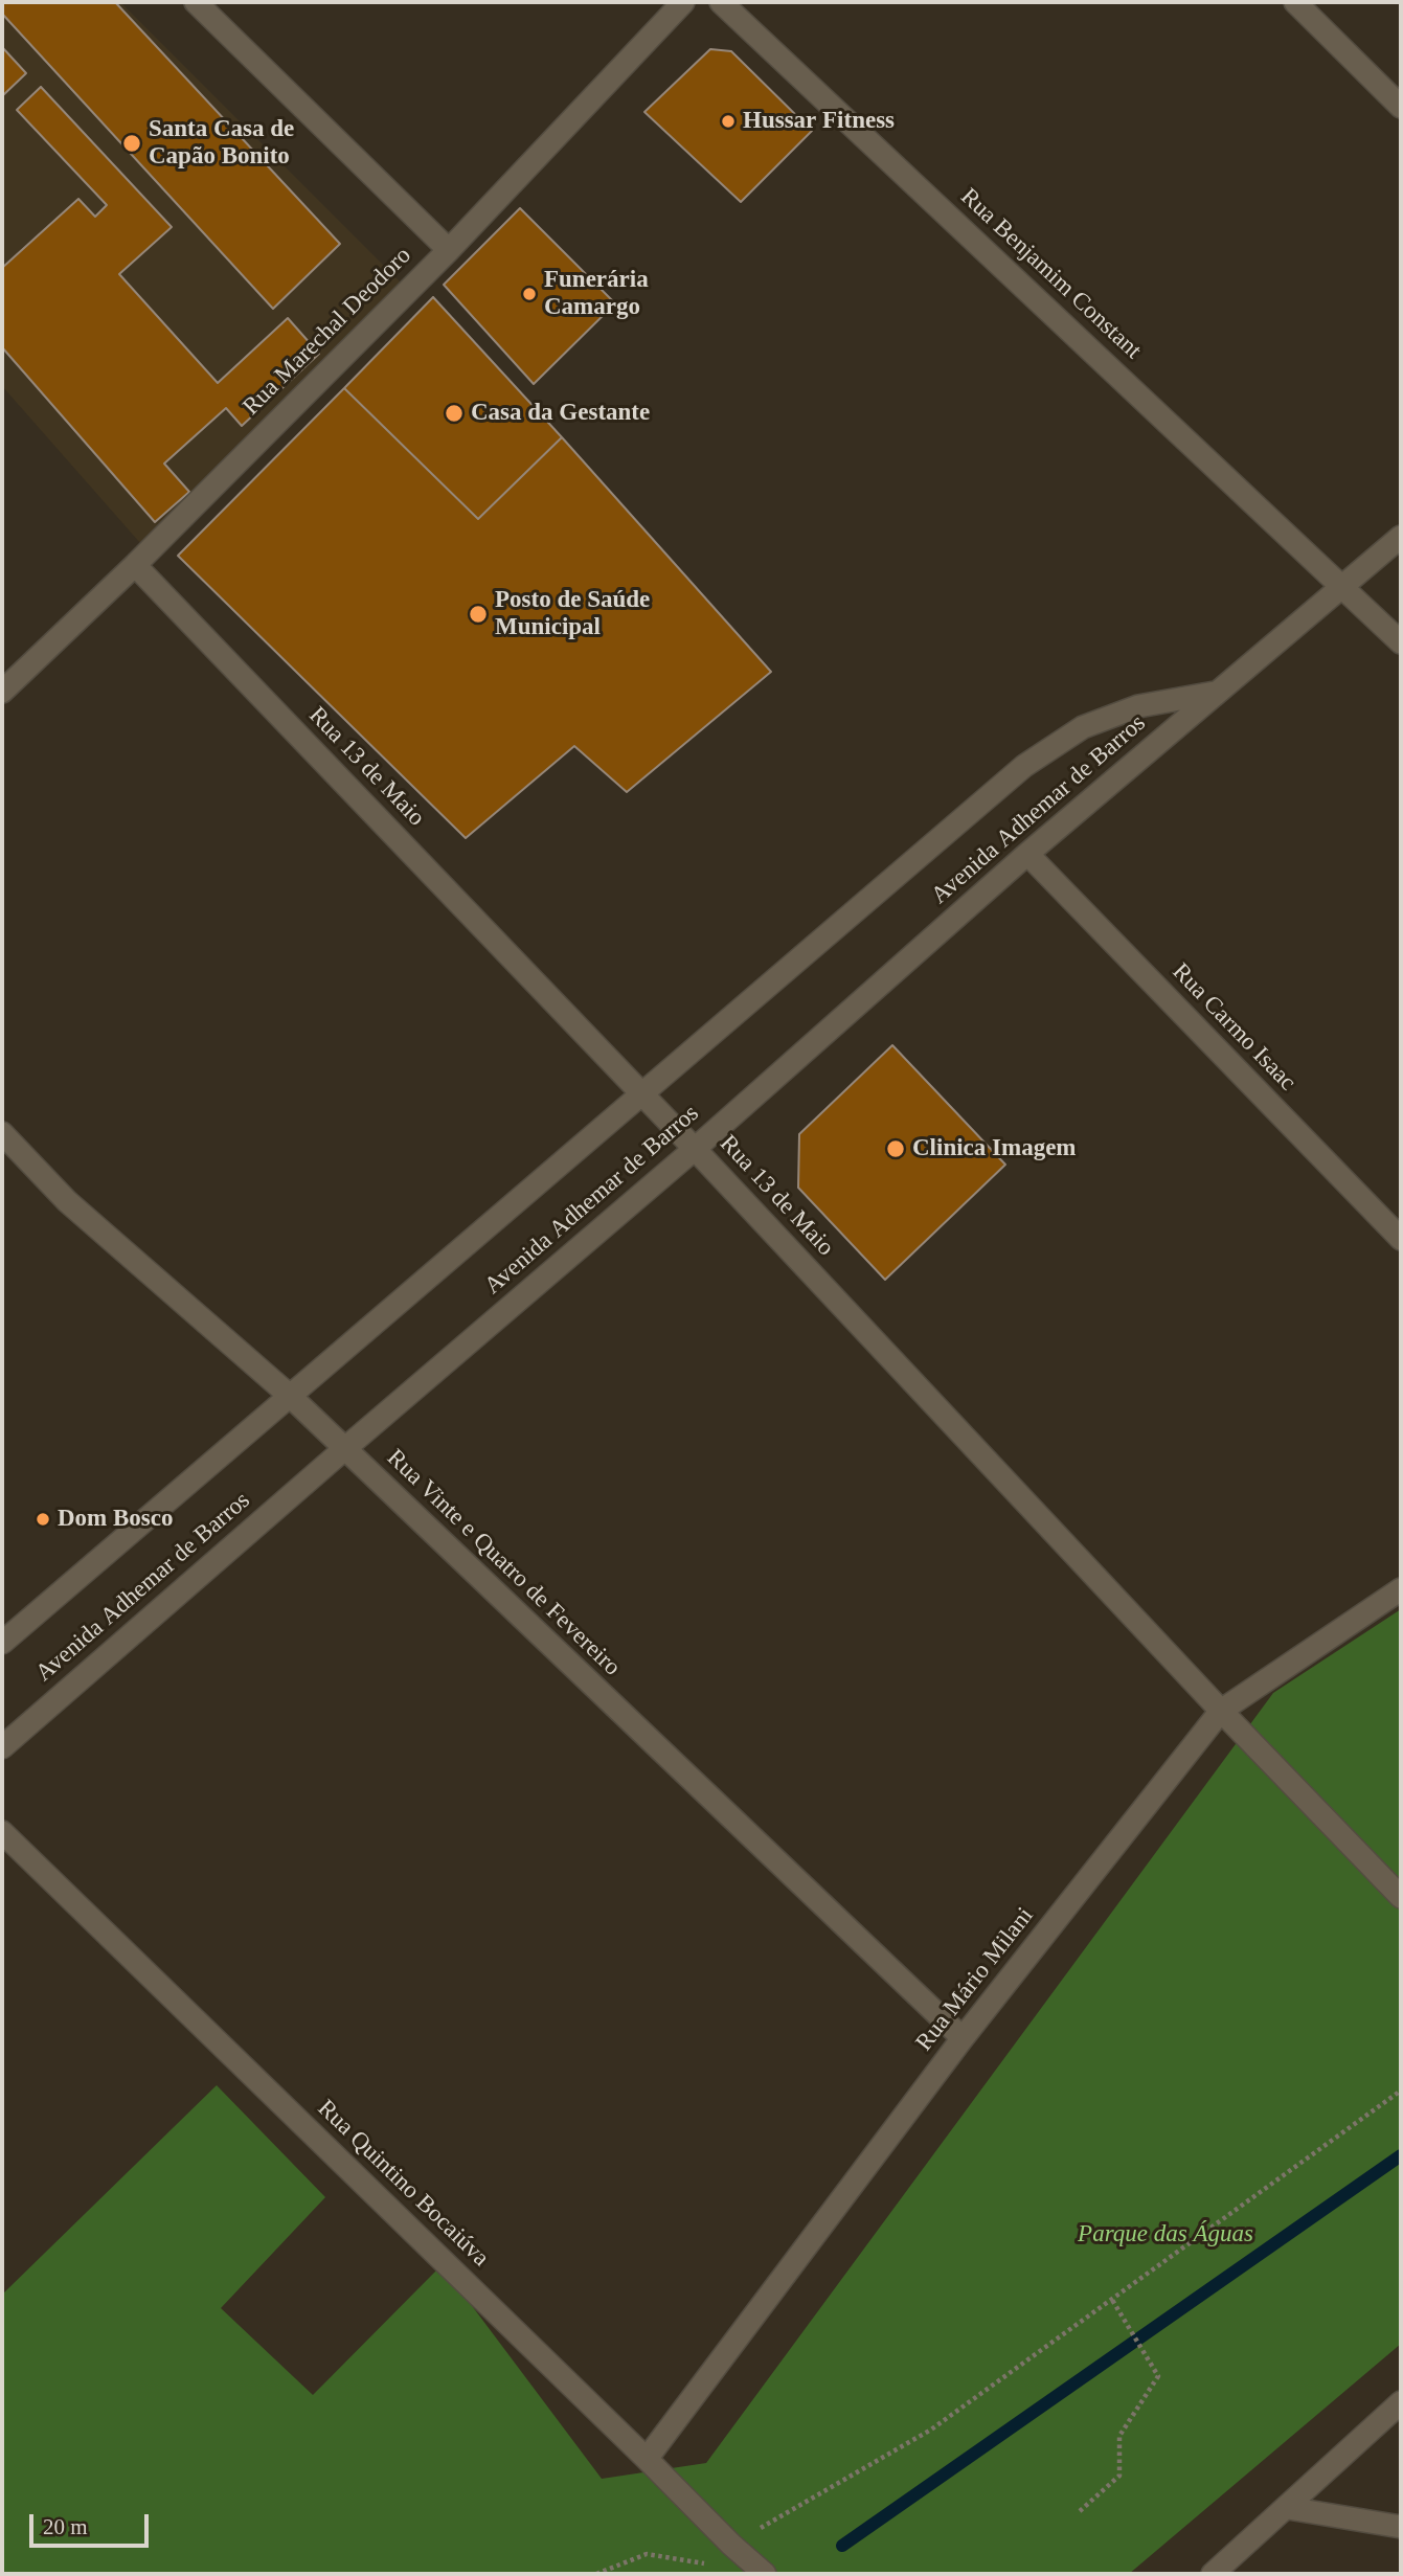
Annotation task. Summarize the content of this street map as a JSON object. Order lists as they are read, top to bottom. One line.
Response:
{"streets":{"street":["Rua Benjamim Constant","Rua Marechal Deodoro","Rua 13 de Maio","Avenida Adhemar de Barros","Rua Carmo Isaac","Rua Vinte e Quatro de Fevereiro","Rua Mário Milani","Rua Quintino Bocaiúva"]},"crossings":[["Rua Benjamim Constant","Avenida Adhemar de Barros"],["Rua Marechal Deodoro","Rua 13 de Maio"],["Rua 13 de Maio","Avenida Adhemar de Barros"],["Rua 13 de Maio","Rua Mário Milani"],["Avenida Adhemar de Barros","Rua Carmo Isaac"],["Avenida Adhemar de Barros","Rua Vinte e Quatro de Fevereiro"],["Rua Vinte e Quatro de Fevereiro","Rua Mário Milani"],["Rua Mário Milani","Rua Quintino Bocaiúva"]],"parks":["Parque das Águas"],"places":["Hussar Fitness","Santa Casa de Capão Bonito","Funerária Camargo","Casa da Gestante","Posto de Saúde Municipal","Clinica Imagem","Dom Bosco"],"scale_bar":"20 m"}
